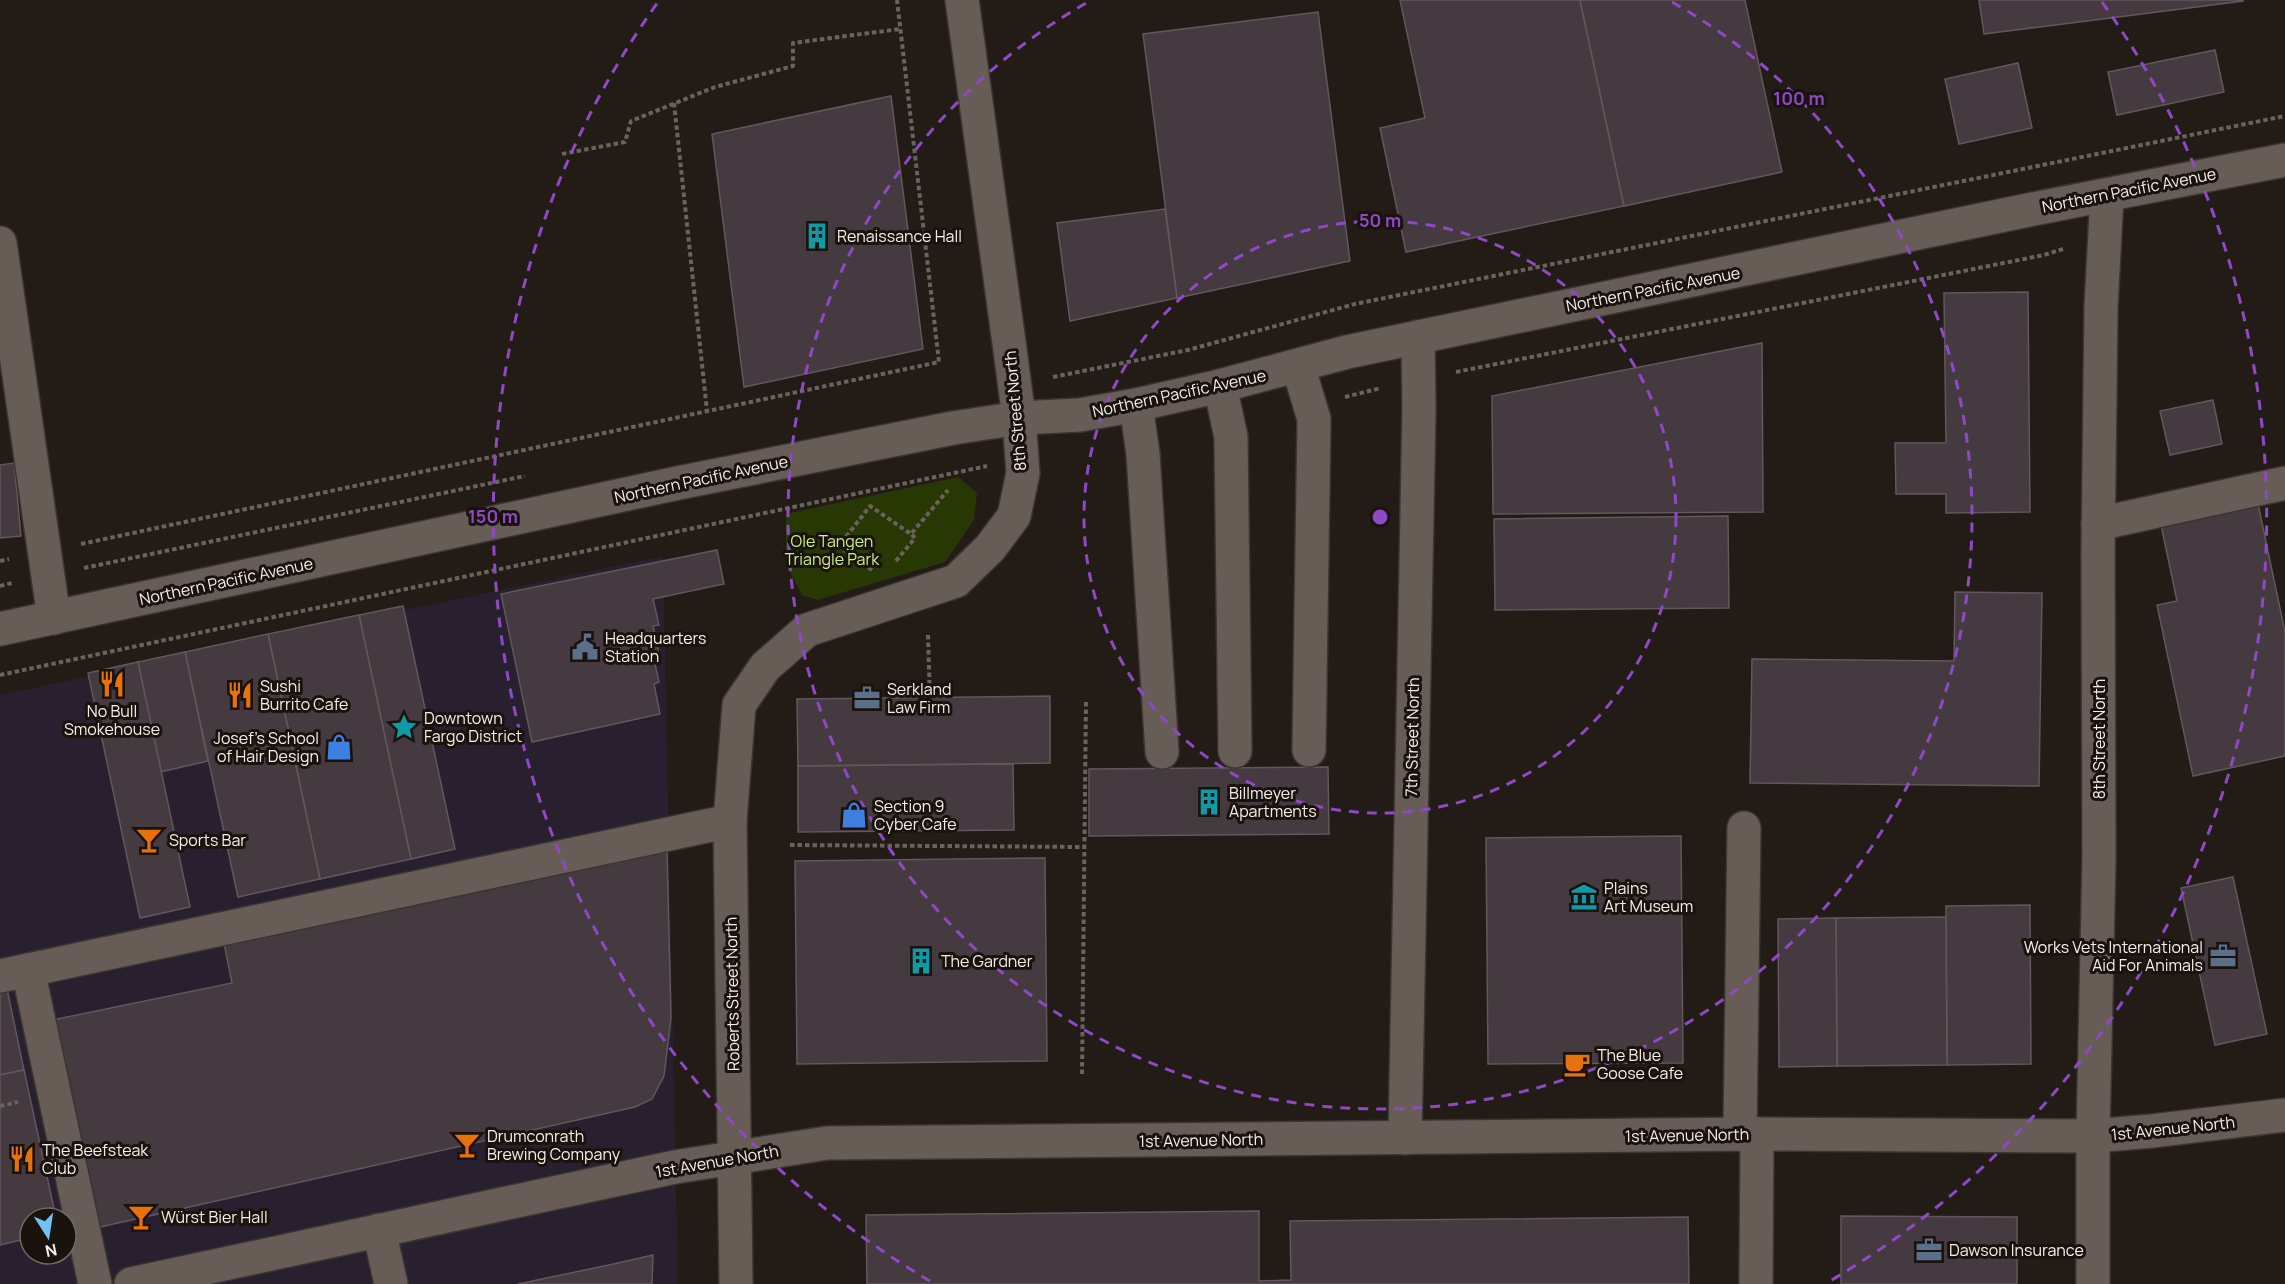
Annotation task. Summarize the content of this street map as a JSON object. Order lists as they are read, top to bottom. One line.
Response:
{"streets":{"street":["Northern Pacific Avenue","8th Street North","7th Street North","Roberts Street North","1st Avenue North"]},"crossings":[["Northern Pacific Avenue","8th Street North"],["Northern Pacific Avenue","7th Street North"],["8th Street North","Roberts Street North"],["8th Street North","1st Avenue North"],["7th Street North","1st Avenue North"],["Roberts Street North","1st Avenue North"]],"parks":["Ole Tangen Triangle Park"],"places":{"building":["Renaissance Hall","Billmeyer Apartments","The Gardner"],"public building":["Headquarters Station"],"restaurant":["No Bull Smokehouse","Sushi Burrito Cafe","The Beefsteak Club"],"office":["Serkland Law Firm","Works Vets International Aid For Animals","Dawson Insurance"],"place":["Downtown Fargo District"],"shop":["Josef's School of Hair Design","Section 9 Cyber Cafe"],"bar":["Sports Bar","Drumconrath Brewing Company","Würst Bier Hall"],"museum":["Plains Art Museum"],"cafe":["The Blue Goose Cafe"]},"north":"bottom","rings":["100 m","50 m","150 m"]}
